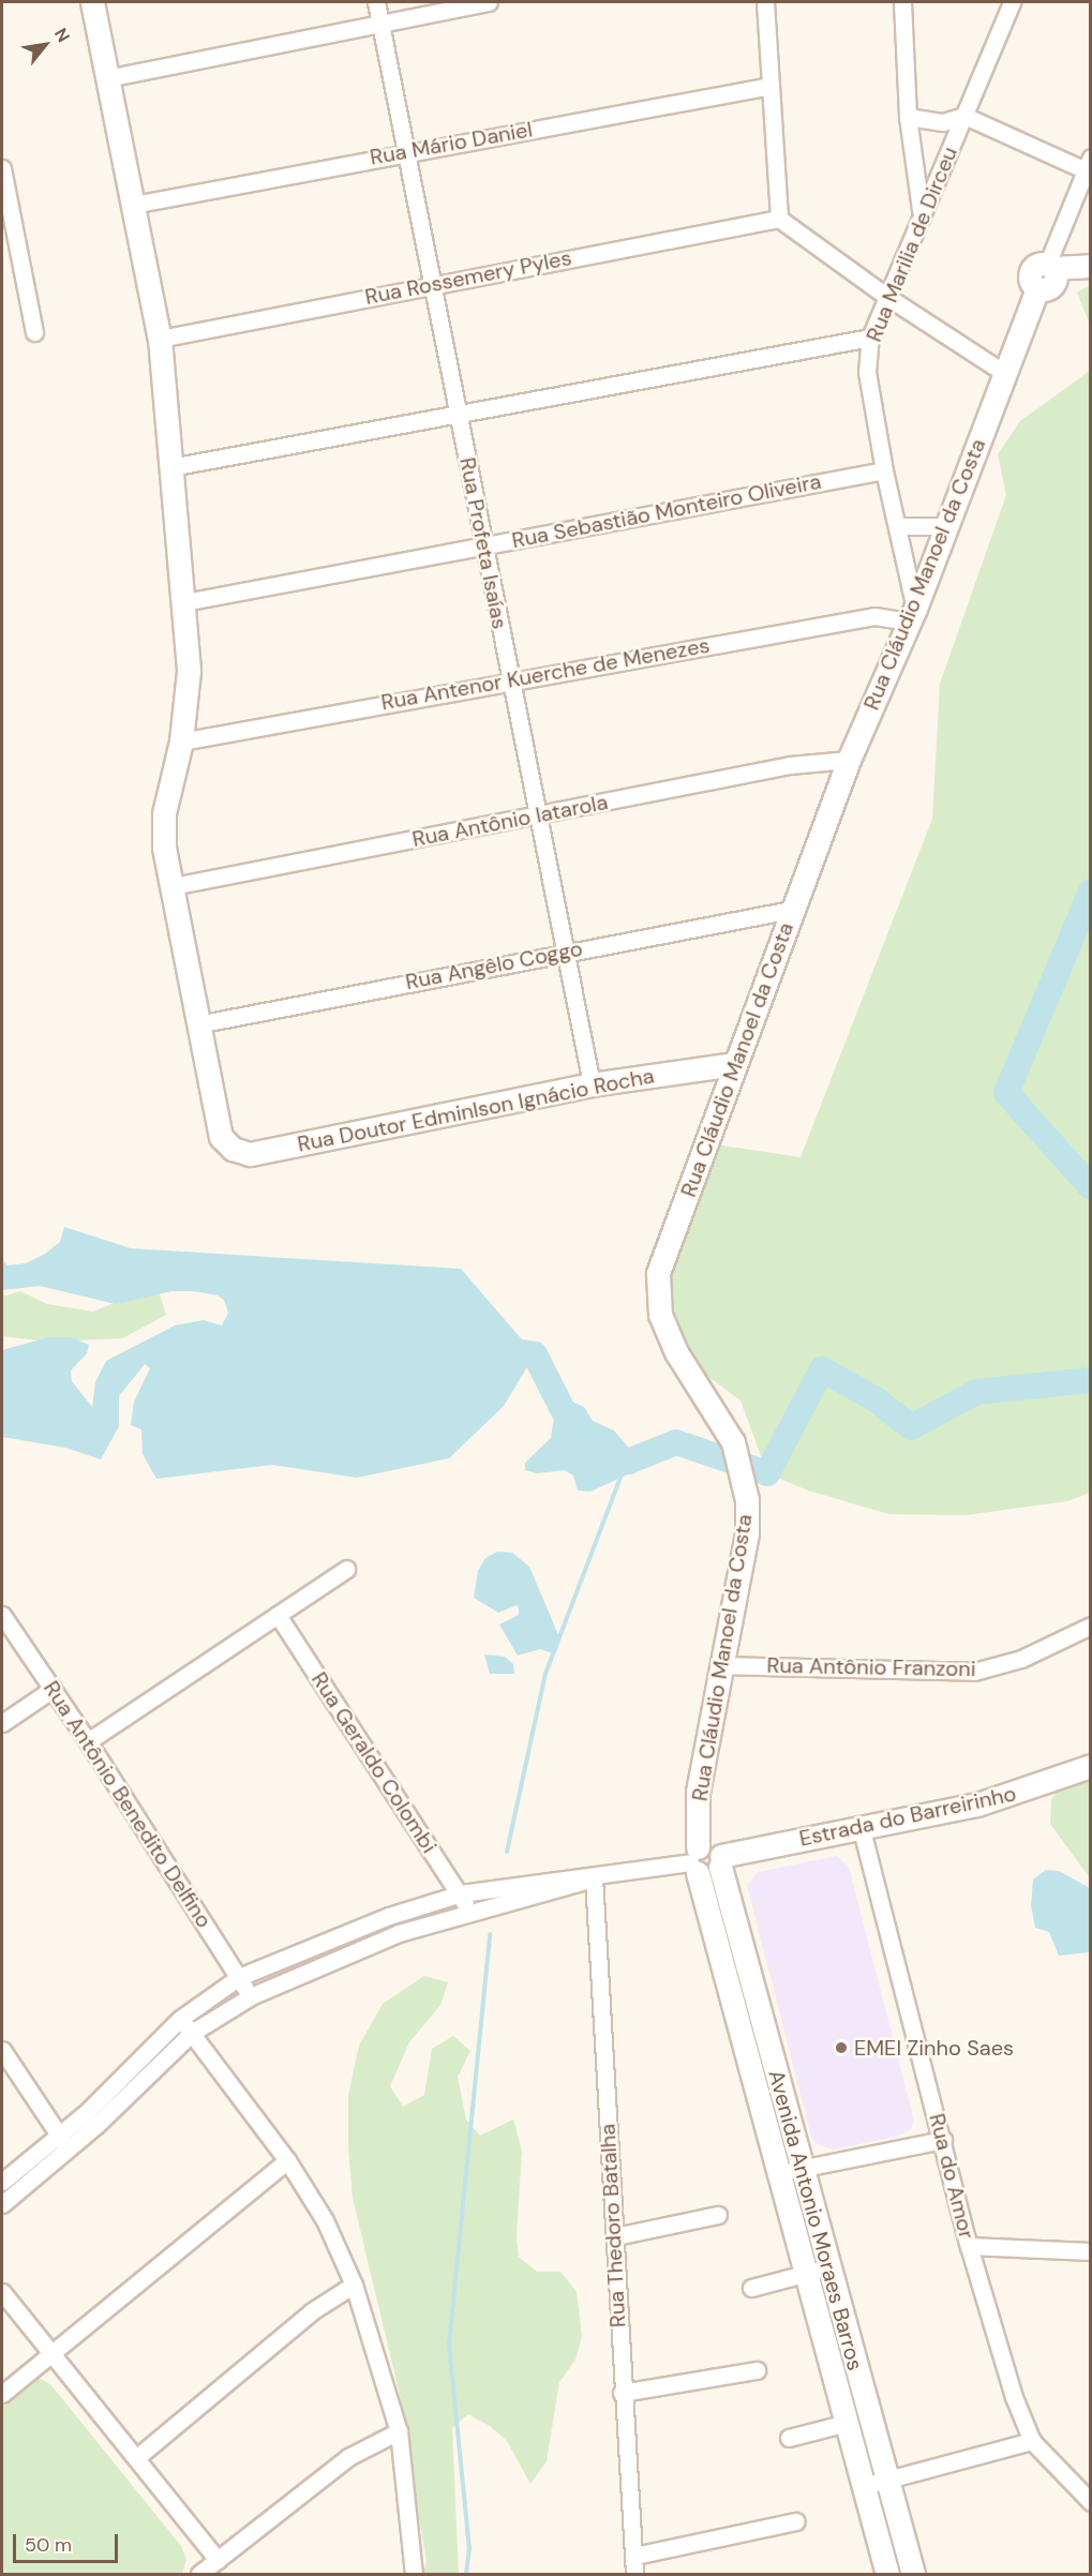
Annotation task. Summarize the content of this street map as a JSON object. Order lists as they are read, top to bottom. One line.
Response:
{"streets":{"street":["Rua Mário Daniel","Rua Marilia de Dirceu","Rua Rossemery Pyles","Rua Sebastião Monteiro Oliveira","Rua Profeta Isaías","Rua Cláudio Manoel da Costa","Rua Antenor Kuerche de Menezes","Rua Antônio Iatarola","Rua Angêlo Coggo","Rua Doutor Edminlson Ignácio Rocha","Rua Antônio Franzoni","Rua Geraldo Colombi","Rua Antônio Benedito Delfino","Estrada do Barreirinho","Rua do Amor","Avenida Antonio Moraes Barros","Rua Thedoro Batalha"]},"crossings":[["Rua Mário Daniel","Rua Profeta Isaías"],["Rua Marilia de Dirceu","Rua Sebastião Monteiro Oliveira"],["Rua Marilia de Dirceu","Rua Cláudio Manoel da Costa"],["Rua Marilia de Dirceu","Rua Antenor Kuerche de Menezes"],["Rua Rossemery Pyles","Rua Profeta Isaías"],["Rua Sebastião Monteiro Oliveira","Rua Profeta Isaías"],["Rua Profeta Isaías","Rua Antenor Kuerche de Menezes"],["Rua Profeta Isaías","Rua Antônio Iatarola"],["Rua Profeta Isaías","Rua Angêlo Coggo"],["Rua Profeta Isaías","Rua Doutor Edminlson Ignácio Rocha"],["Rua Cláudio Manoel da Costa","Rua Antenor Kuerche de Menezes"],["Rua Cláudio Manoel da Costa","Rua Antônio Iatarola"],["Rua Cláudio Manoel da Costa","Rua Angêlo Coggo"],["Rua Cláudio Manoel da Costa","Rua Doutor Edminlson Ignácio Rocha"],["Rua Cláudio Manoel da Costa","Rua Antônio Franzoni"],["Rua Cláudio Manoel da Costa","Avenida Antonio Moraes Barros"],["Rua Angêlo Coggo","Rua Doutor Edminlson Ignácio Rocha"],["Estrada do Barreirinho","Rua do Amor"],["Estrada do Barreirinho","Avenida Antonio Moraes Barros"]],"places":["EMEI Zinho Saes"],"scale_bar":"50 m","north":"top right"}
